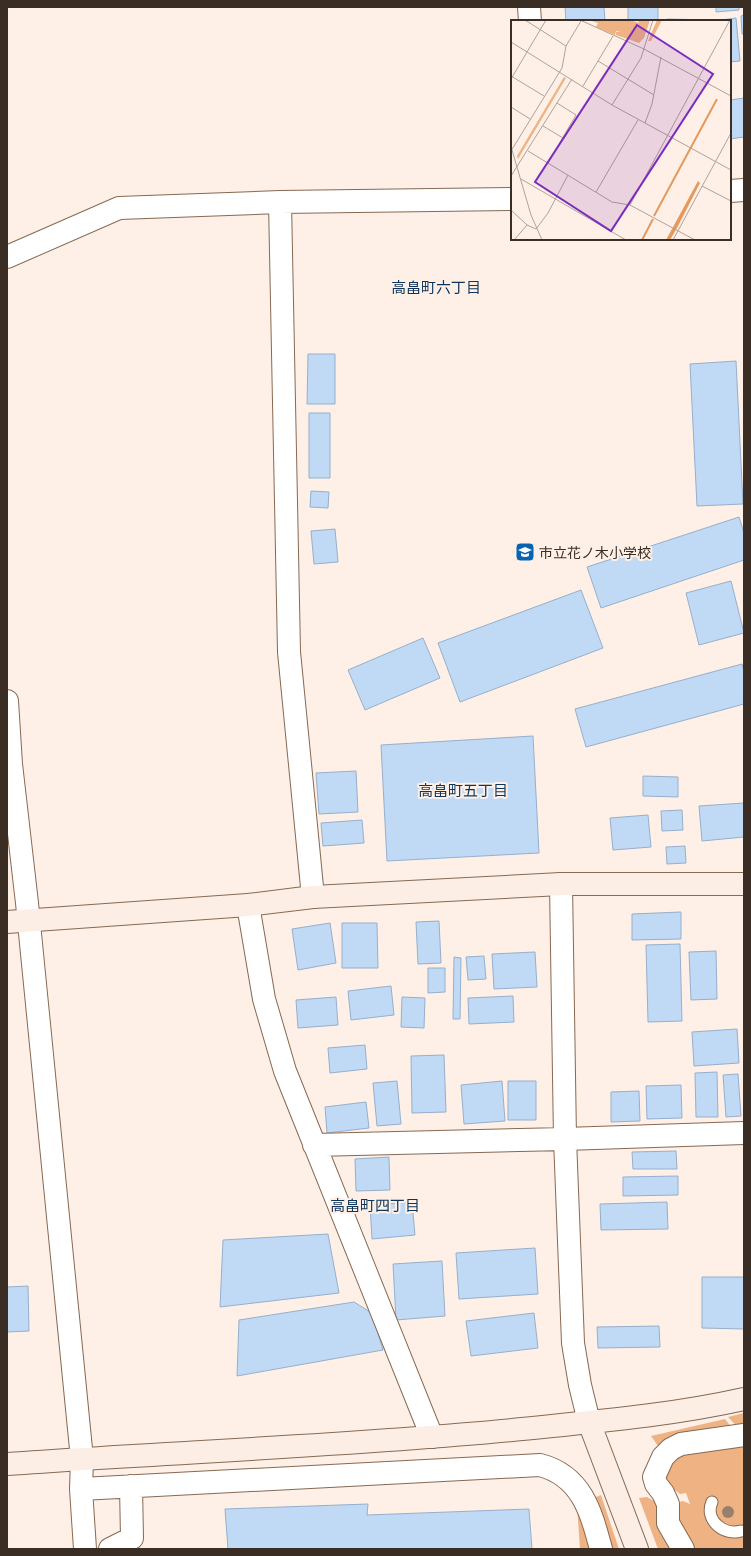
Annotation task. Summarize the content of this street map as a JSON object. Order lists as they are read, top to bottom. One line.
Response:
{"districts":["高畠町六丁目","高畠町五丁目","高畠町四丁目"],"places":{"school or university":["市立花ノ木小学校"]}}
